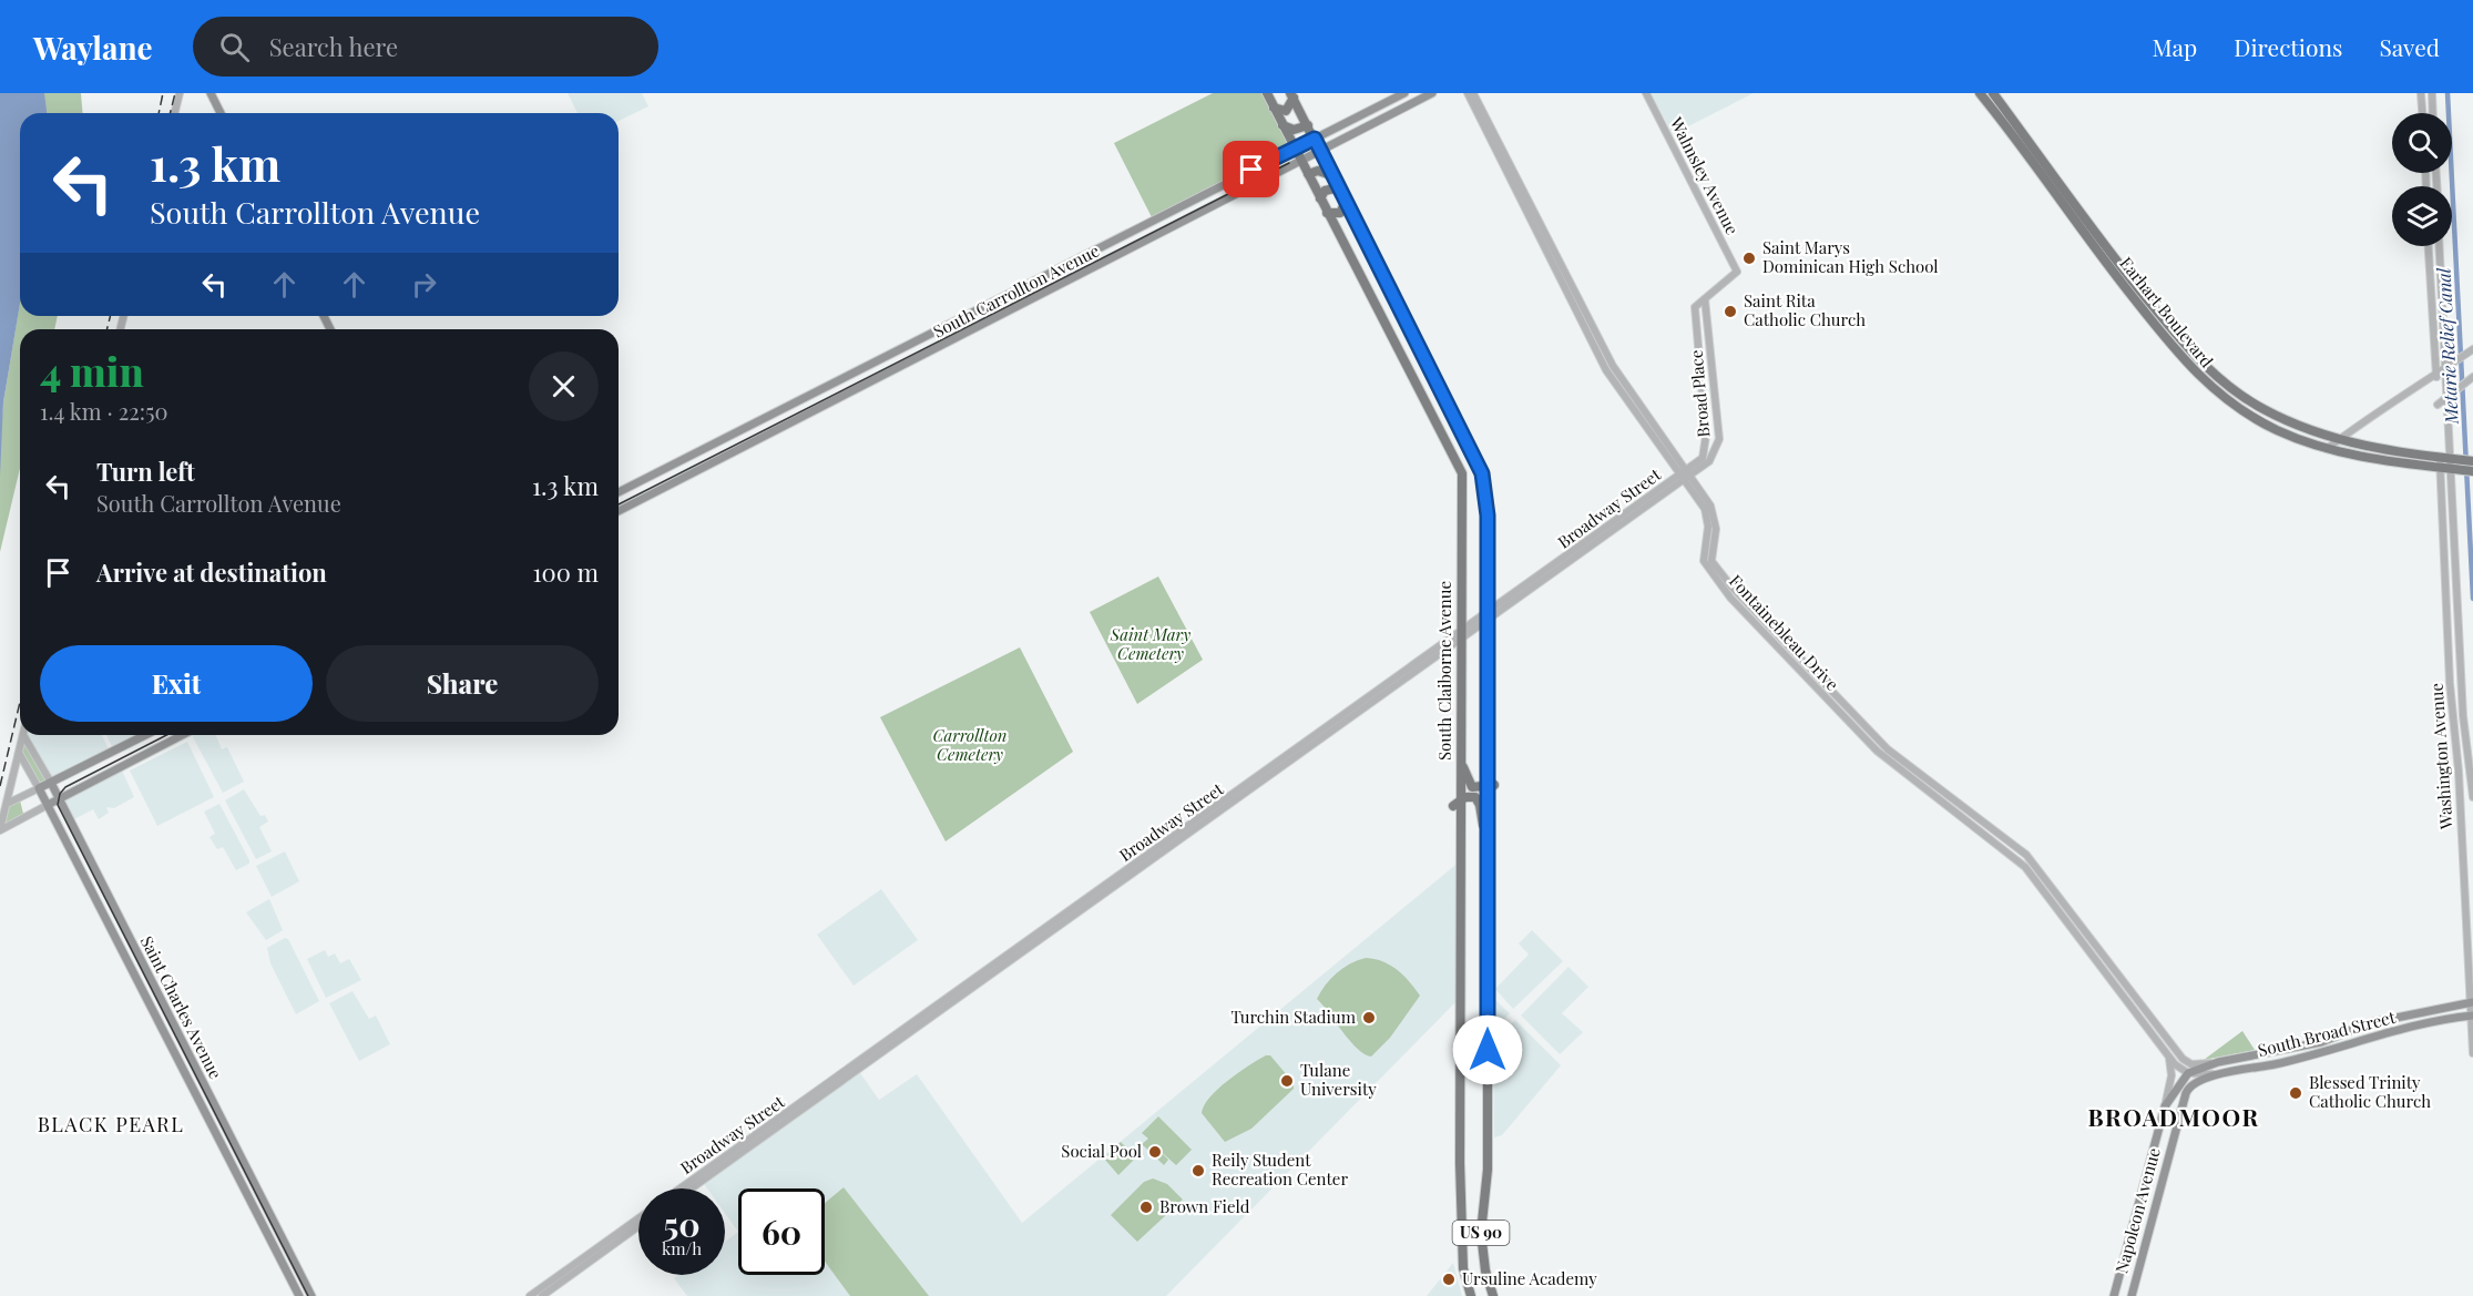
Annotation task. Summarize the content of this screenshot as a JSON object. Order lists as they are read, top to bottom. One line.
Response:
{"streets":{"main road":["South Carrollton Avenue","Earhart Boulevard","South Claiborne Avenue","Saint Charles Avenue","South Broad Street","Napoleon Avenue","US 90"],"street":["Walmsley Avenue","Broad Place","Broadway Street","Fontainebleau Drive","Washington Avenue"]},"crossings":[["Walmsley Avenue","Broad Place"],["South Carrollton Avenue","South Claiborne Avenue"],["South Carrollton Avenue","US 90"],["Earhart Boulevard","Washington Avenue"],["Broad Place","Broadway Street"],["Broad Place","Fontainebleau Drive"],["Broadway Street","Fontainebleau Drive"],["Broadway Street","South Claiborne Avenue"],["Broadway Street","US 90"],["Fontainebleau Drive","South Broad Street"],["Fontainebleau Drive","Napoleon Avenue"],["South Claiborne Avenue","US 90"],["Washington Avenue","South Broad Street"],["South Broad Street","Napoleon Avenue"]],"districts":["BROADMOOR","BLACK PEARL"],"water":["Metarie Relief Canal"],"parks":["Saint Mary Cemetery","Carrollton Cemetery"],"places":["Saint Marys Dominican High School","Saint Rita Catholic Church","Turchin Stadium","Tulane University","Blessed Trinity Catholic Church","Social Pool","Reily Student Recreation Center","Brown Field","Ursuline Academy"],"page":{"header":"Waylane","search":"Search here","nav":["Map","Directions","Saved"],"turn":["1.3 km","South Carrollton Avenue"],"heading":["4 min","1.4 km · 22:50"],"list":[{"name":"Turn left","note":"South Carrollton Avenue","value":"1.3 km"},{"name":"Arrive at destination","value":"100 m"}],"buttons":["Exit","Share"],"speed":"50 km/h","limit":"60"}}
